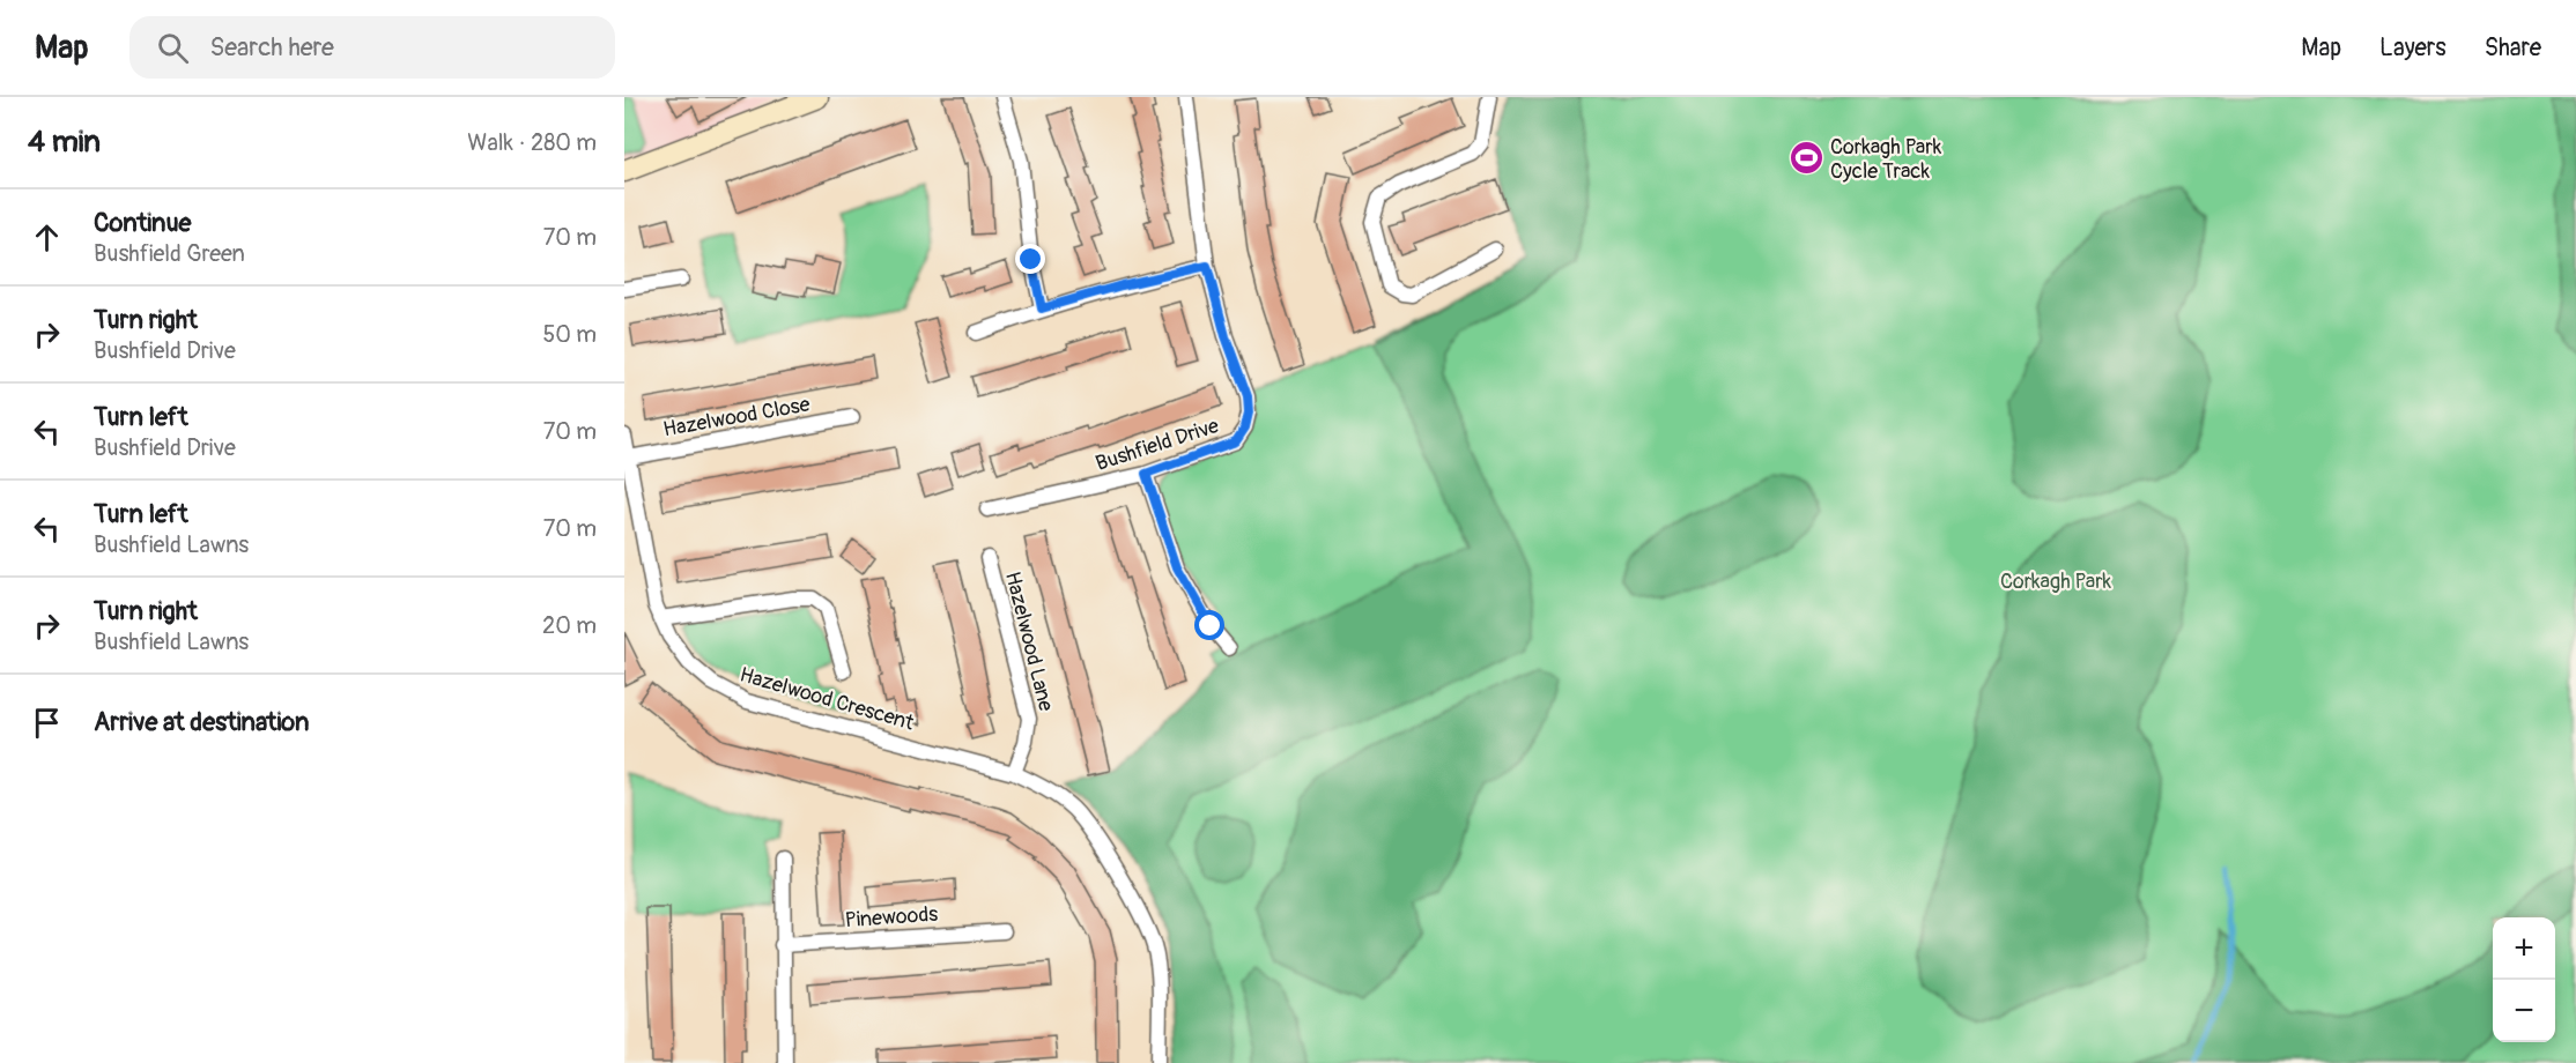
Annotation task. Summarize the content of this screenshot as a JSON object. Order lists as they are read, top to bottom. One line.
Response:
{"streets":{"street":["Hazelwood Close","Bushfield Drive","Hazelwood Lane","Hazelwood Crescent","Pinewoods"]},"crossings":[["Hazelwood Close","Hazelwood Crescent"],["Hazelwood Lane","Hazelwood Crescent"]],"parks":["Corkagh Park"],"places":{"sports":["Corkagh Park Cycle Track"]},"page":{"header":"Map","search":"Search here","nav":["Map","Layers","Share"],"heading":["4 min","Walk · 280 m"],"list":[["Continue","Bushfield Green","70 m"],["Turn right","Bushfield Drive","50 m"],["Turn left","Bushfield Drive","70 m"],["Turn left","Bushfield Lawns","70 m"],["Turn right","Bushfield Lawns","20 m"],"Arrive at destination"],"map_buttons":["+","−"]}}
